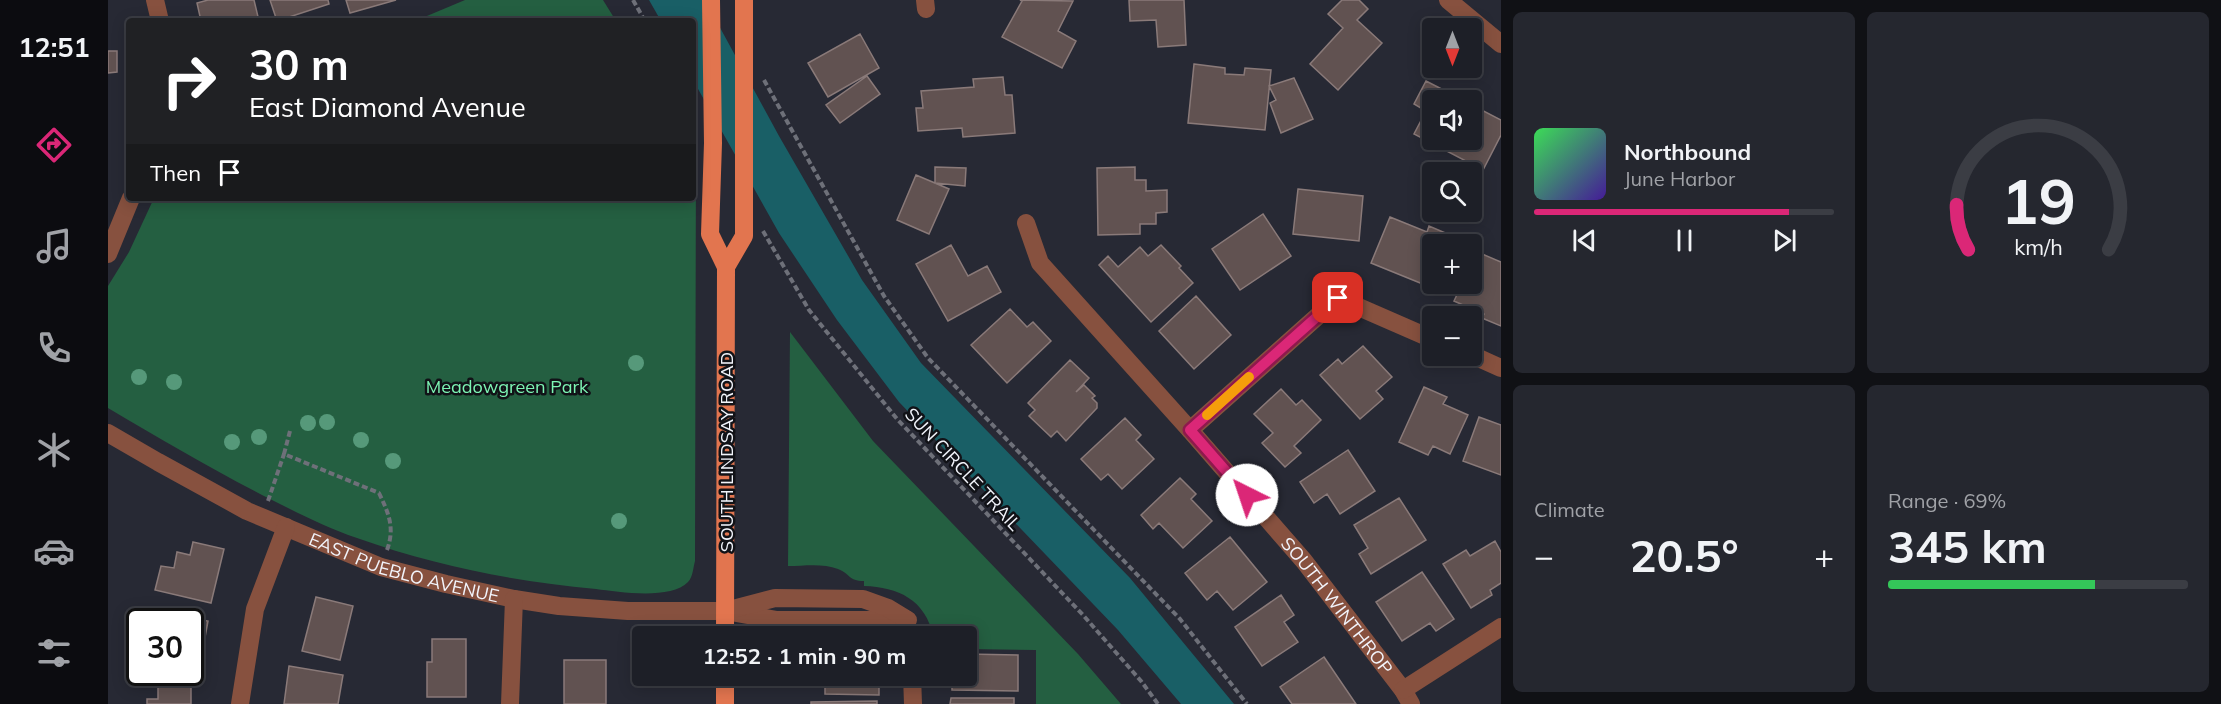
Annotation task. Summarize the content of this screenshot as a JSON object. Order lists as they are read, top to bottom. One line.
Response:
{"streets":{"main road":["SOUTH LINDSAY ROAD"],"street":["EAST PUEBLO AVENUE","SOUTH WINTHROP"],"path":["SUN CIRCLE TRAIL"]},"crossings":[["SOUTH LINDSAY ROAD","EAST PUEBLO AVENUE"]],"parks":["Meadowgreen Park"],"north":"bottom","page":{"tabs":"12:51","map_buttons":["+","−"],"turn":["30 m","East Diamond Avenue"],"song":["Northbound","June Harbor"],"then":"Then","tile":["Climate",["Range · 69%","345 km"]],"heat":["−","20.5°","+"],"limit":"30","trip":"12:52 · 1 min · 90 m","gauge":["19","km/h"]}}
